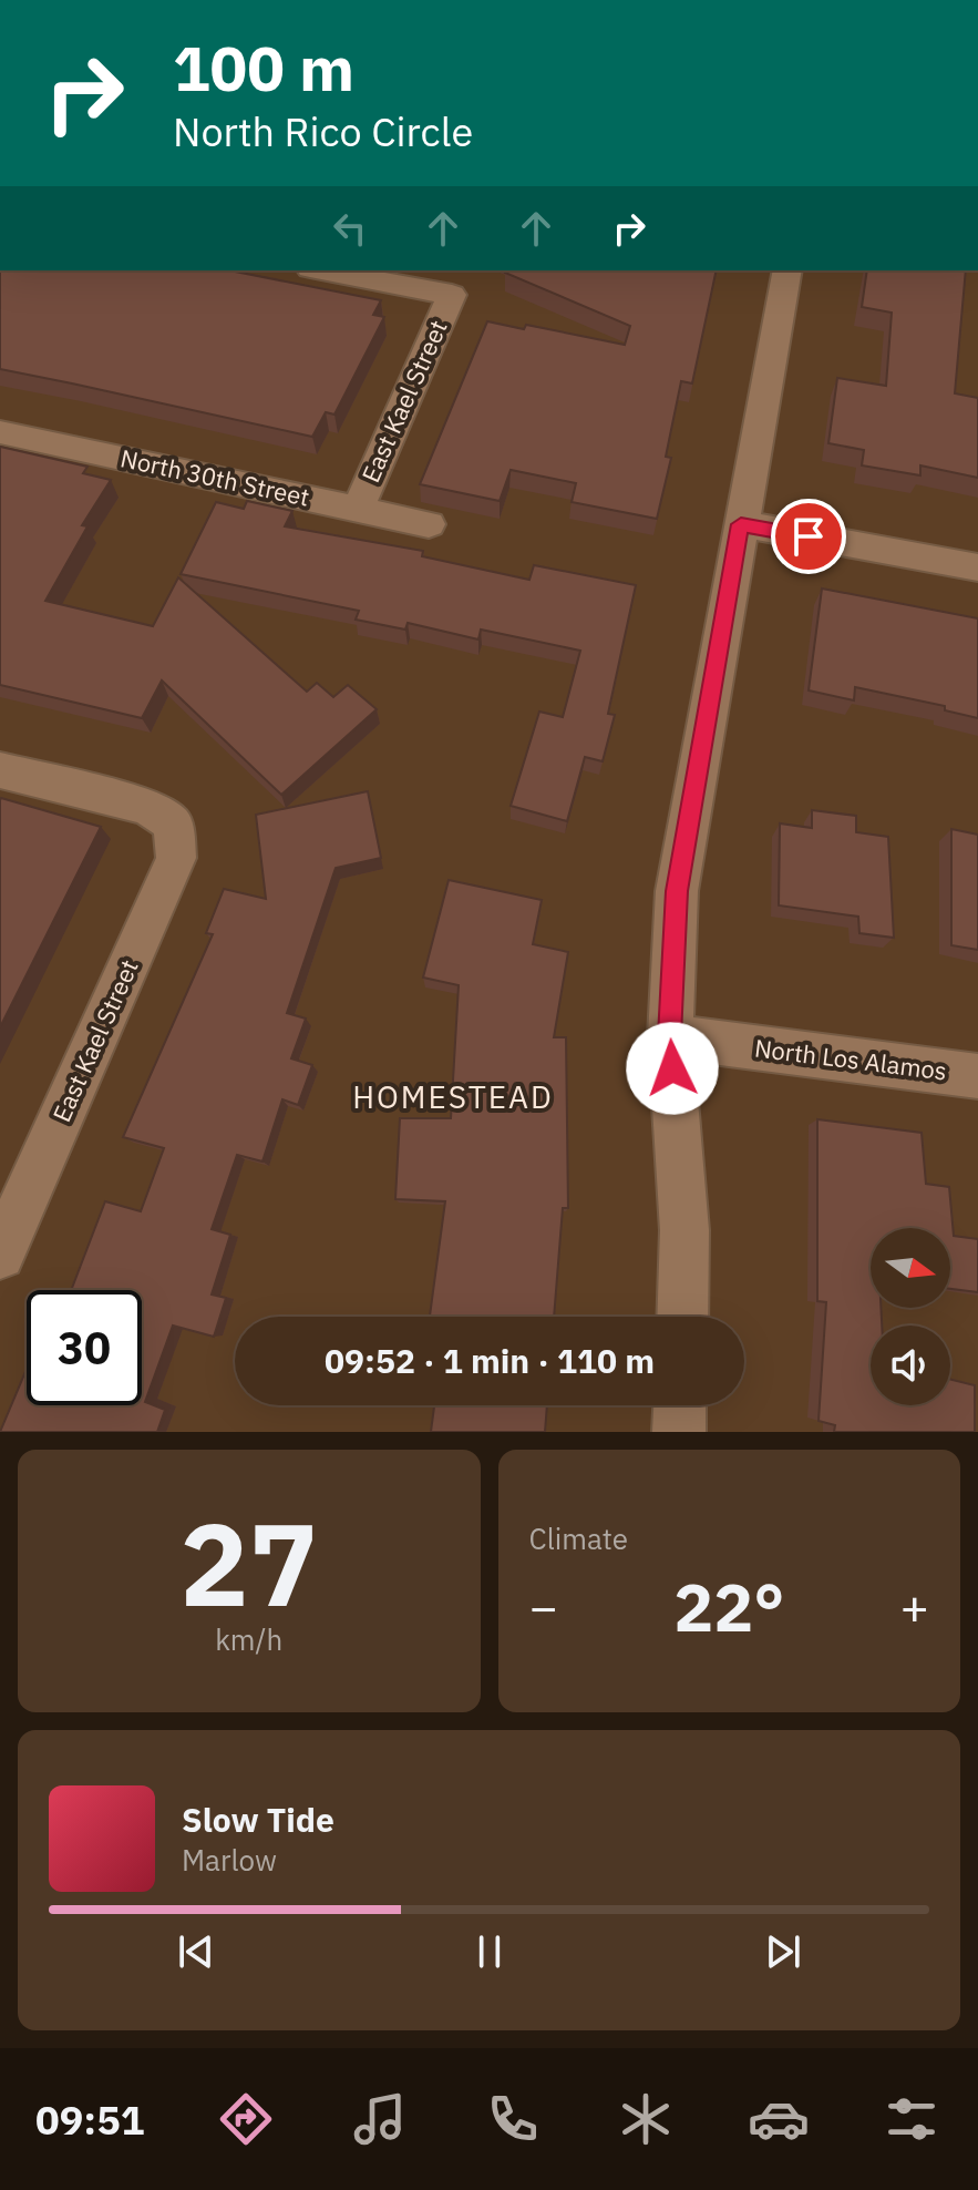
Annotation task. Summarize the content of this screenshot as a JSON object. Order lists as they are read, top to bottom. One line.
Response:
{"streets":{"street":["East Kael Street","North 30th Street","North Los Alamos"]},"crossings":[["East Kael Street","North 30th Street"]],"districts":["HOMESTEAD"],"north":"right","page":{"turn":["100 m","North Rico Circle"],"limit":"30","trip":"09:52 · 1 min · 110 m","tile":[["27","km/h"],"Climate"],"heat":["−","22°","+"],"song":["Slow Tide","Marlow"],"tabs":"09:51"}}
